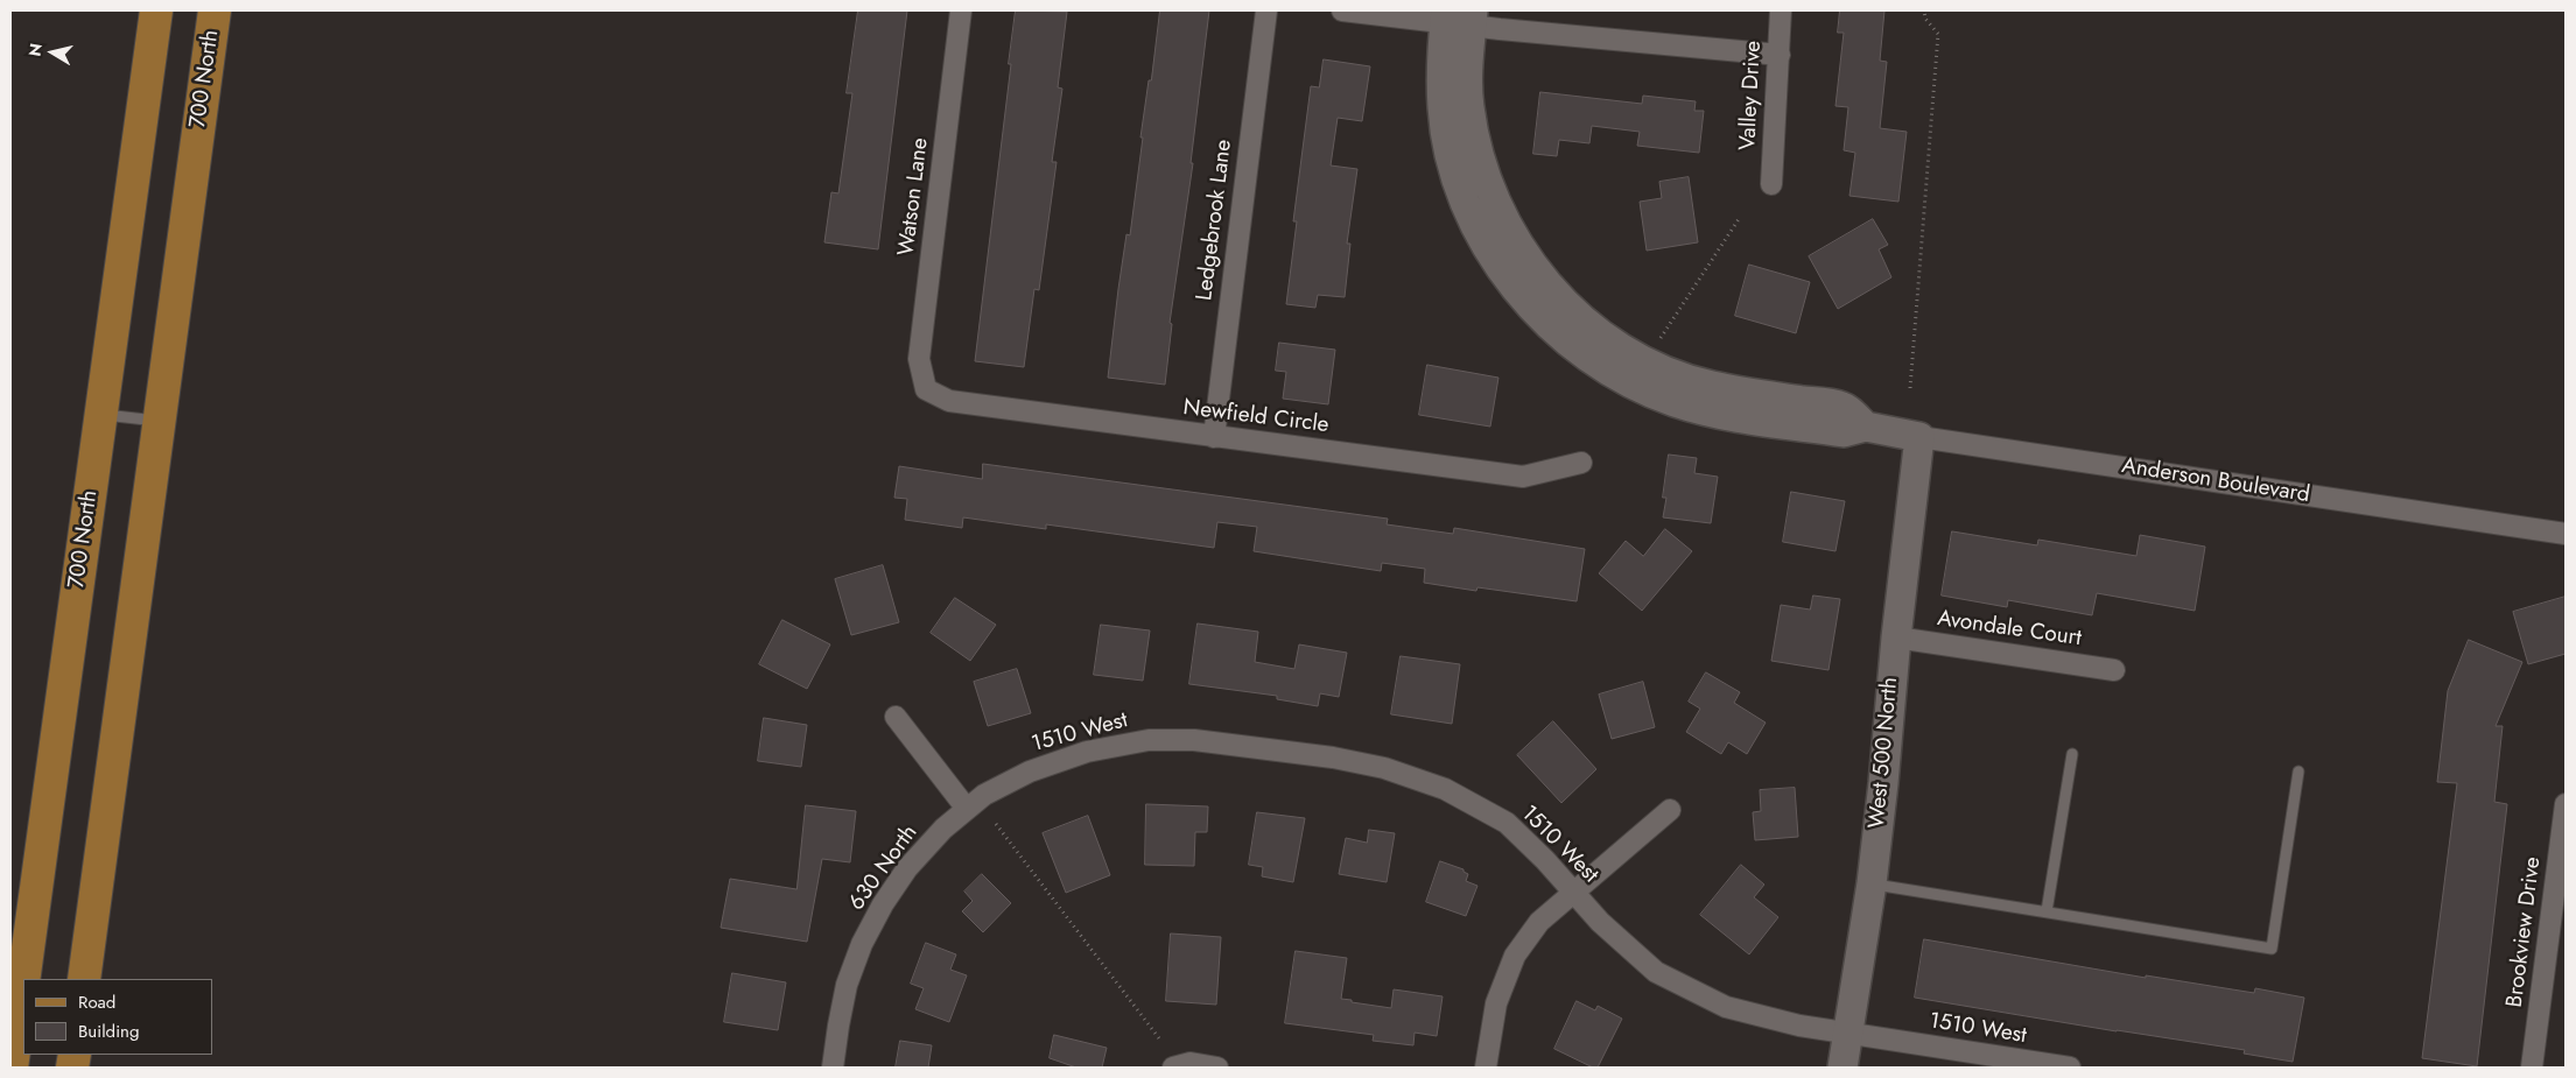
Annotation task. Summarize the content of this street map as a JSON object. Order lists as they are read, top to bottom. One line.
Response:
{"streets":{"main road":["700 North"],"street":["Valley Drive","Watson Lane","Ledgebrook Lane","Newfield Circle","Anderson Boulevard","Avondale Court","1510 West","West 500 North","630 North","Brookview Drive"]},"crossings":[["Watson Lane","Newfield Circle"],["Ledgebrook Lane","Newfield Circle"],["Anderson Boulevard","West 500 North"],["Avondale Court","West 500 North"],["1510 West","West 500 North"],["1510 West","630 North"]],"legend":["Road","Building"],"north":"left"}
